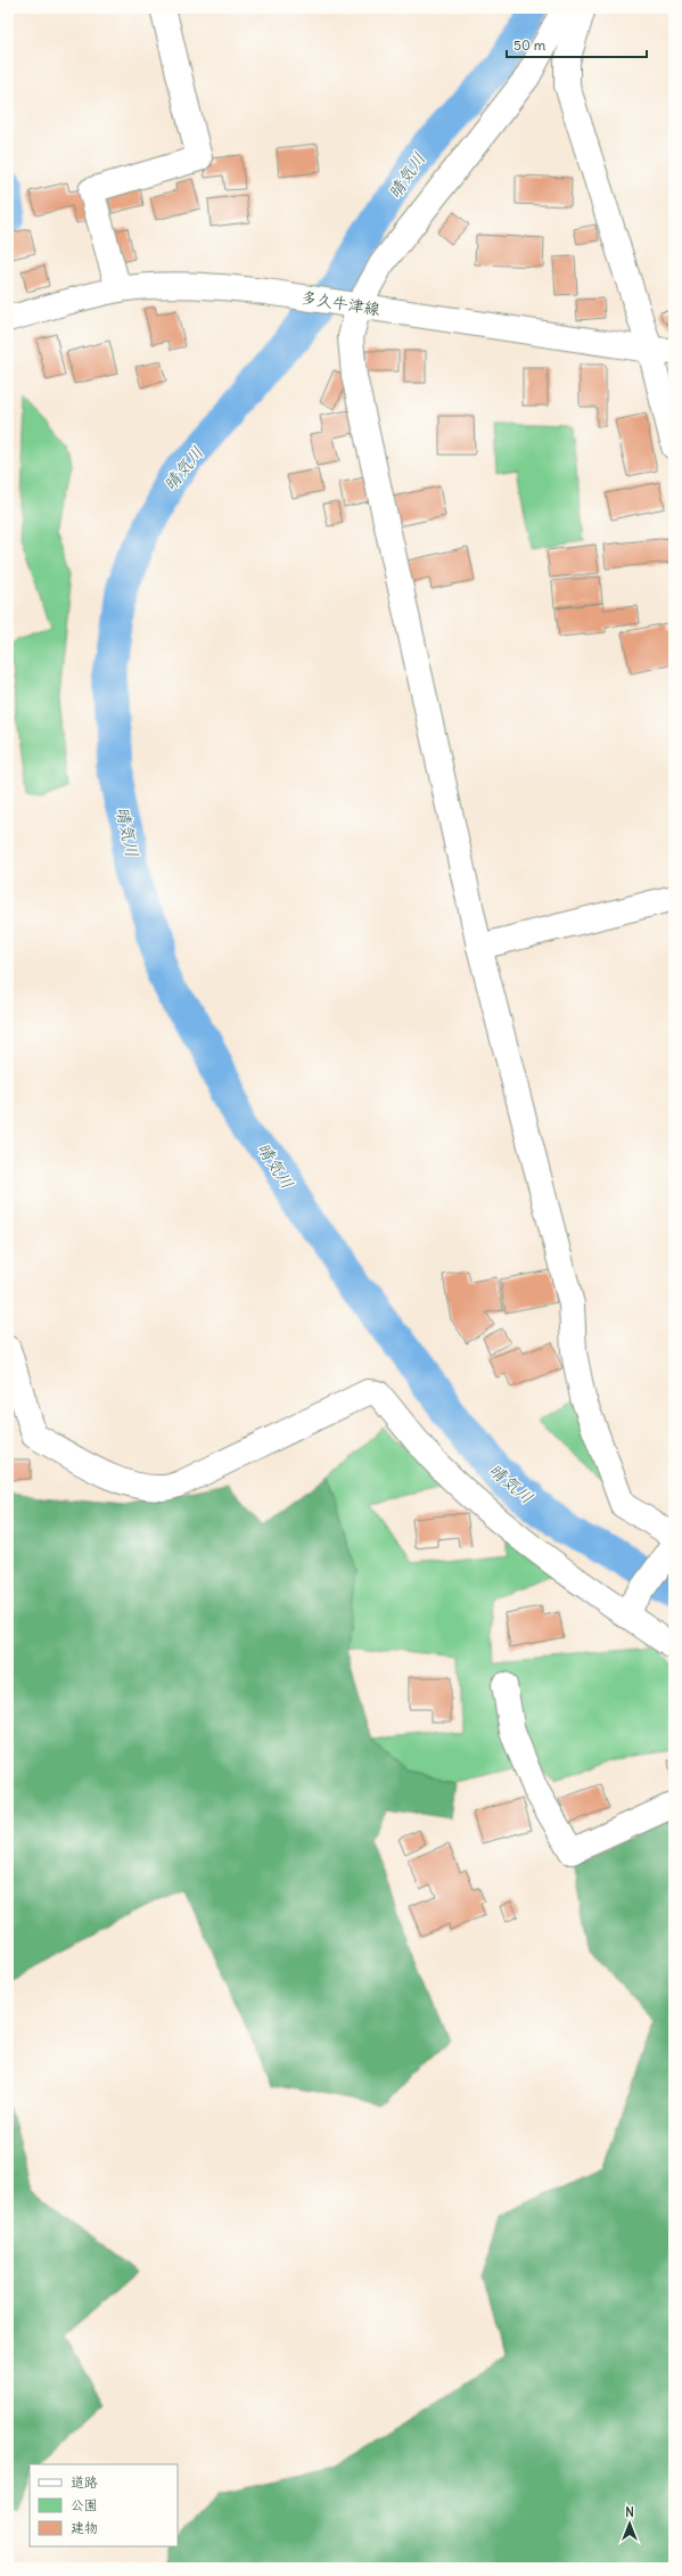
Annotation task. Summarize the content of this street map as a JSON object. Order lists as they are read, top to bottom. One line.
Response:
{"streets":{"street":["多久牛津線"]},"water":["晴気川"],"legend":["道路","公園","建物"],"scale_bar":"50 m","north":"top"}
